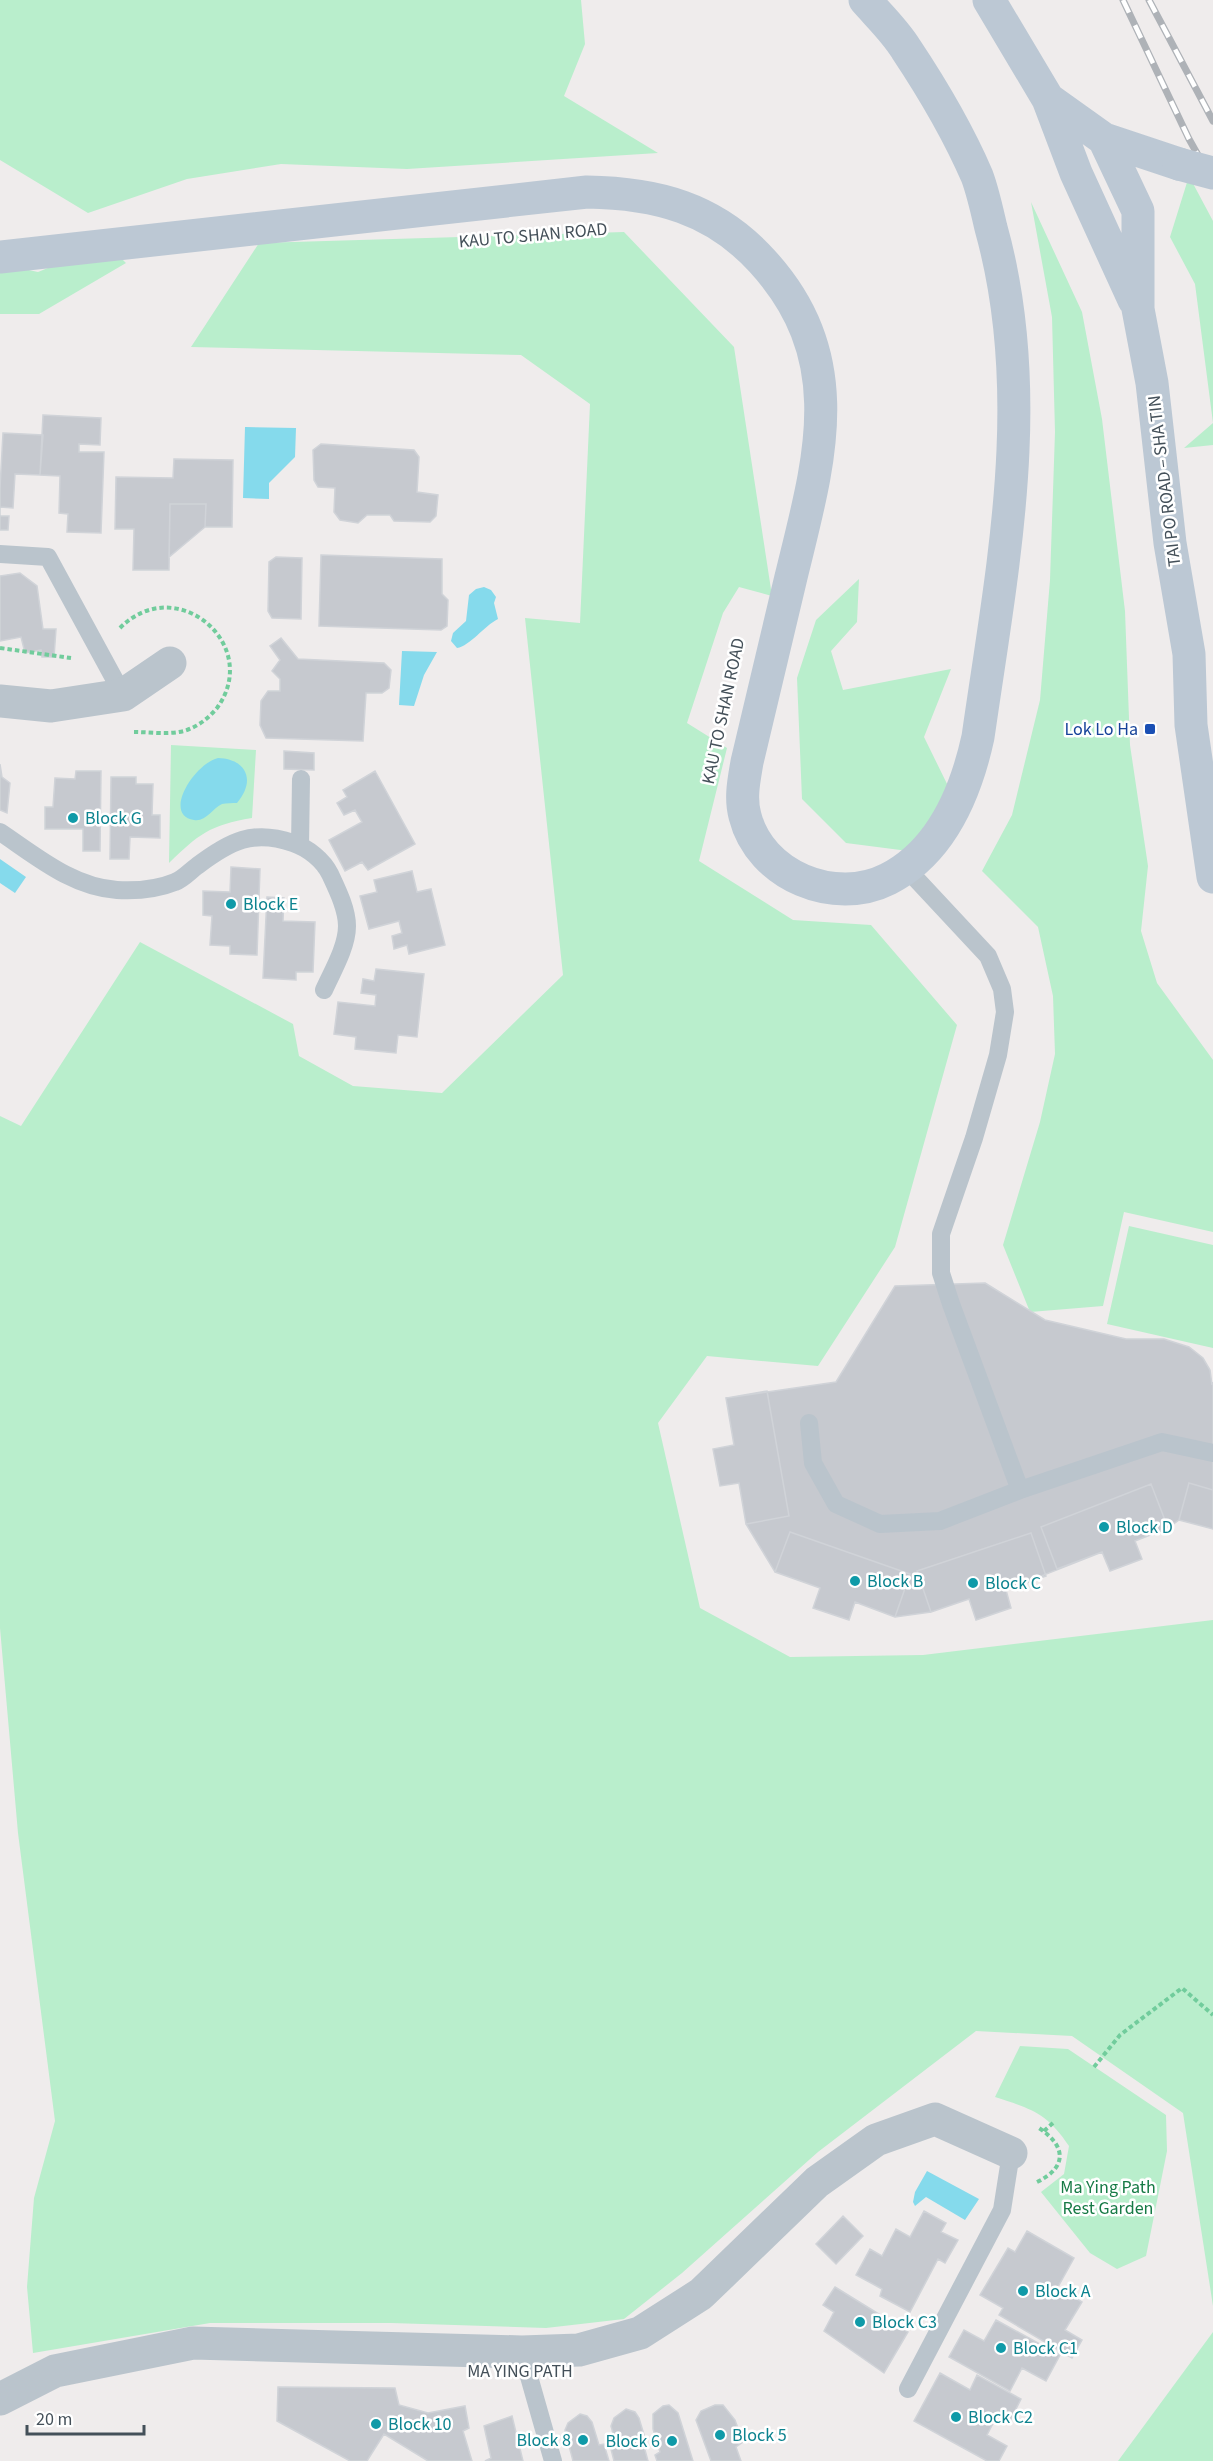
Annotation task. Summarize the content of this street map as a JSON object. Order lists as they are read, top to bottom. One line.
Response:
{"streets":{"street":["KAU TO SHAN ROAD","TAI PO ROAD – SHA TIN","MA YING PATH"]},"parks":["Ma Ying Path Rest Garden"],"places":{"transit":["Lok Lo Ha"],"other":["Block G","Block E","Block D","Block B","Block C","Block A","Block C3","Block C1","Block C2","Block 10","Block 5","Block 8","Block 6"]},"scale_bar":"20 m"}
